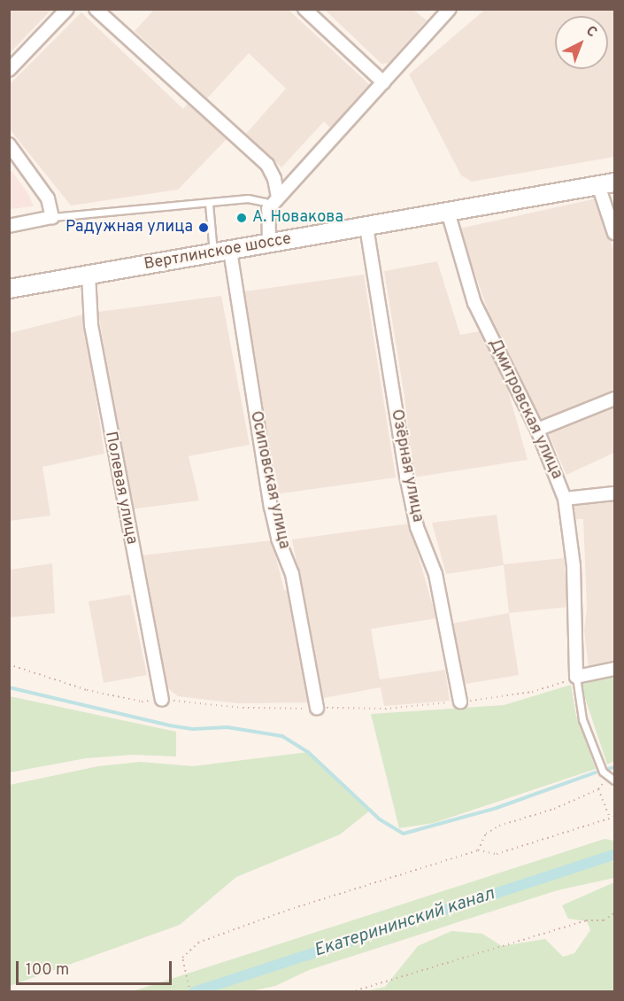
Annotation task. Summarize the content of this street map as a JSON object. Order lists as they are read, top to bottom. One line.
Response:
{"streets":{"main road":["Вертлинское шоссе"],"street":["Дмитровская улица","Озёрная улица","Осиповская улица","Полевая улица"]},"crossings":[["Вертлинское шоссе","Дмитровская улица"],["Вертлинское шоссе","Озёрная улица"],["Вертлинское шоссе","Осиповская улица"],["Вертлинское шоссе","Полевая улица"]],"water":["Екатерининский канал"],"places":["А. Новакова","Радужная улица"],"scale_bar":"100 m","north":"top right"}
